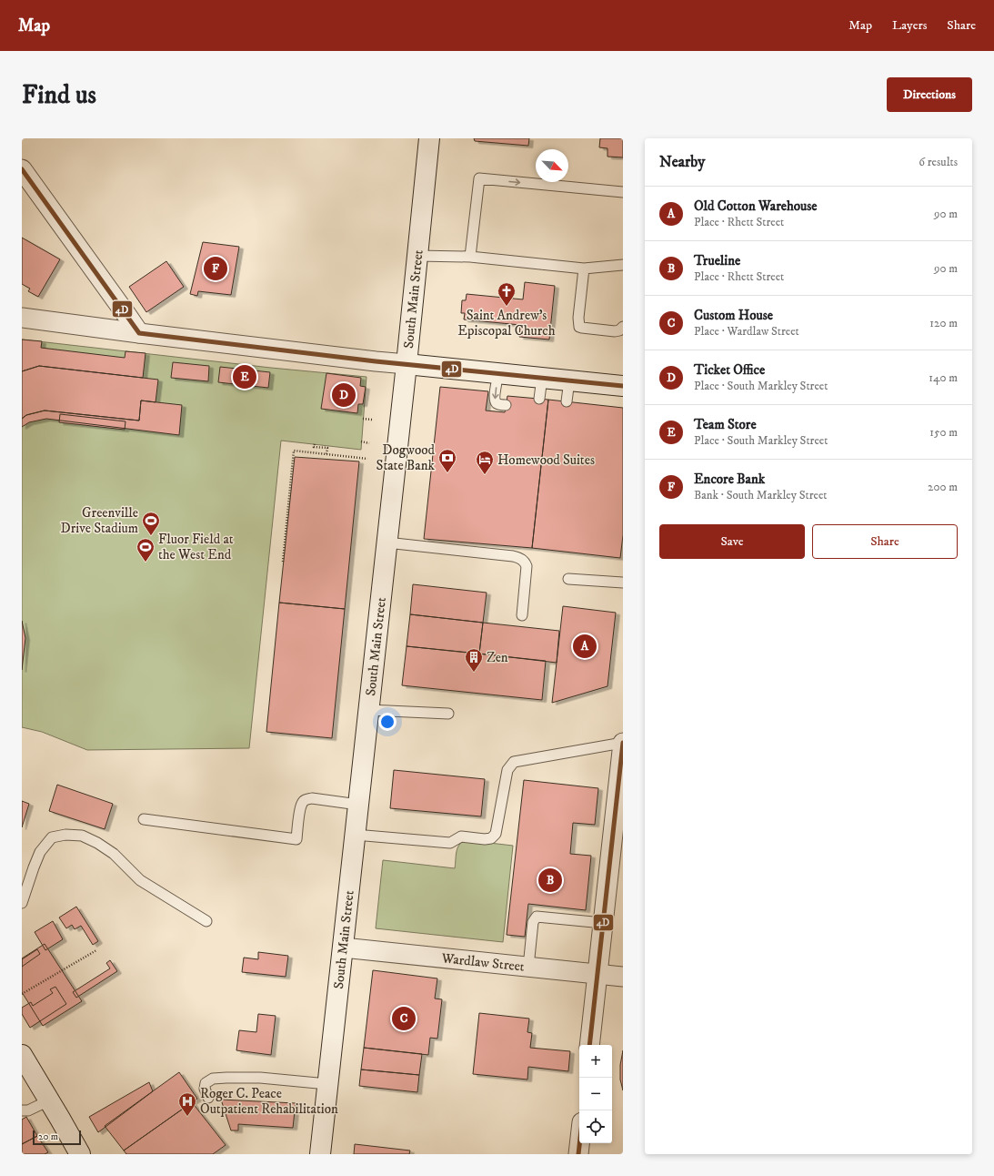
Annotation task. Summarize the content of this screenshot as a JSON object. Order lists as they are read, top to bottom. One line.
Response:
{"streets":{"main road":["South Main Street"],"street":["Wardlaw Street"]},"crossings":[["South Main Street","Wardlaw Street"]],"places":{"church":["Saint Andrew's Episcopal Church"],"bank":["Dogwood State Bank"],"hotel":["Homewood Suites"],"sports":["Greenville Drive Stadium","Fluor Field at the West End"],"building":["Zen"],"hospital":["Roger C. Peace Outpatient Rehabilitation"]},"lines":["transit line 4D"],"scale_bar":"20 m","north":"bottom right","page":{"header":"Map","nav":["Map","Layers","Share"],"buttons":["Directions",["Save","Share"]],"title":"Find us","heading":["Nearby","6 results"],"list":[{"mark":"A","name":"Old Cotton Warehouse","note":"Place · Rhett Street","value":"90 m"},{"mark":"B","name":"Trueline","note":"Place · Rhett Street","value":"90 m"},{"mark":"C","name":"Custom House","note":"Place · Wardlaw Street","value":"120 m"},{"mark":"D","name":"Ticket Office","note":"Place · South Markley Street","value":"140 m"},{"mark":"E","name":"Team Store","note":"Place · South Markley Street","value":"150 m"},{"mark":"F","name":"Encore Bank","note":"Bank · South Markley Street","value":"200 m"}],"pins":["F","E","D","A","B","C"],"map_buttons":["+","−"],"scale":"20 m"}}
